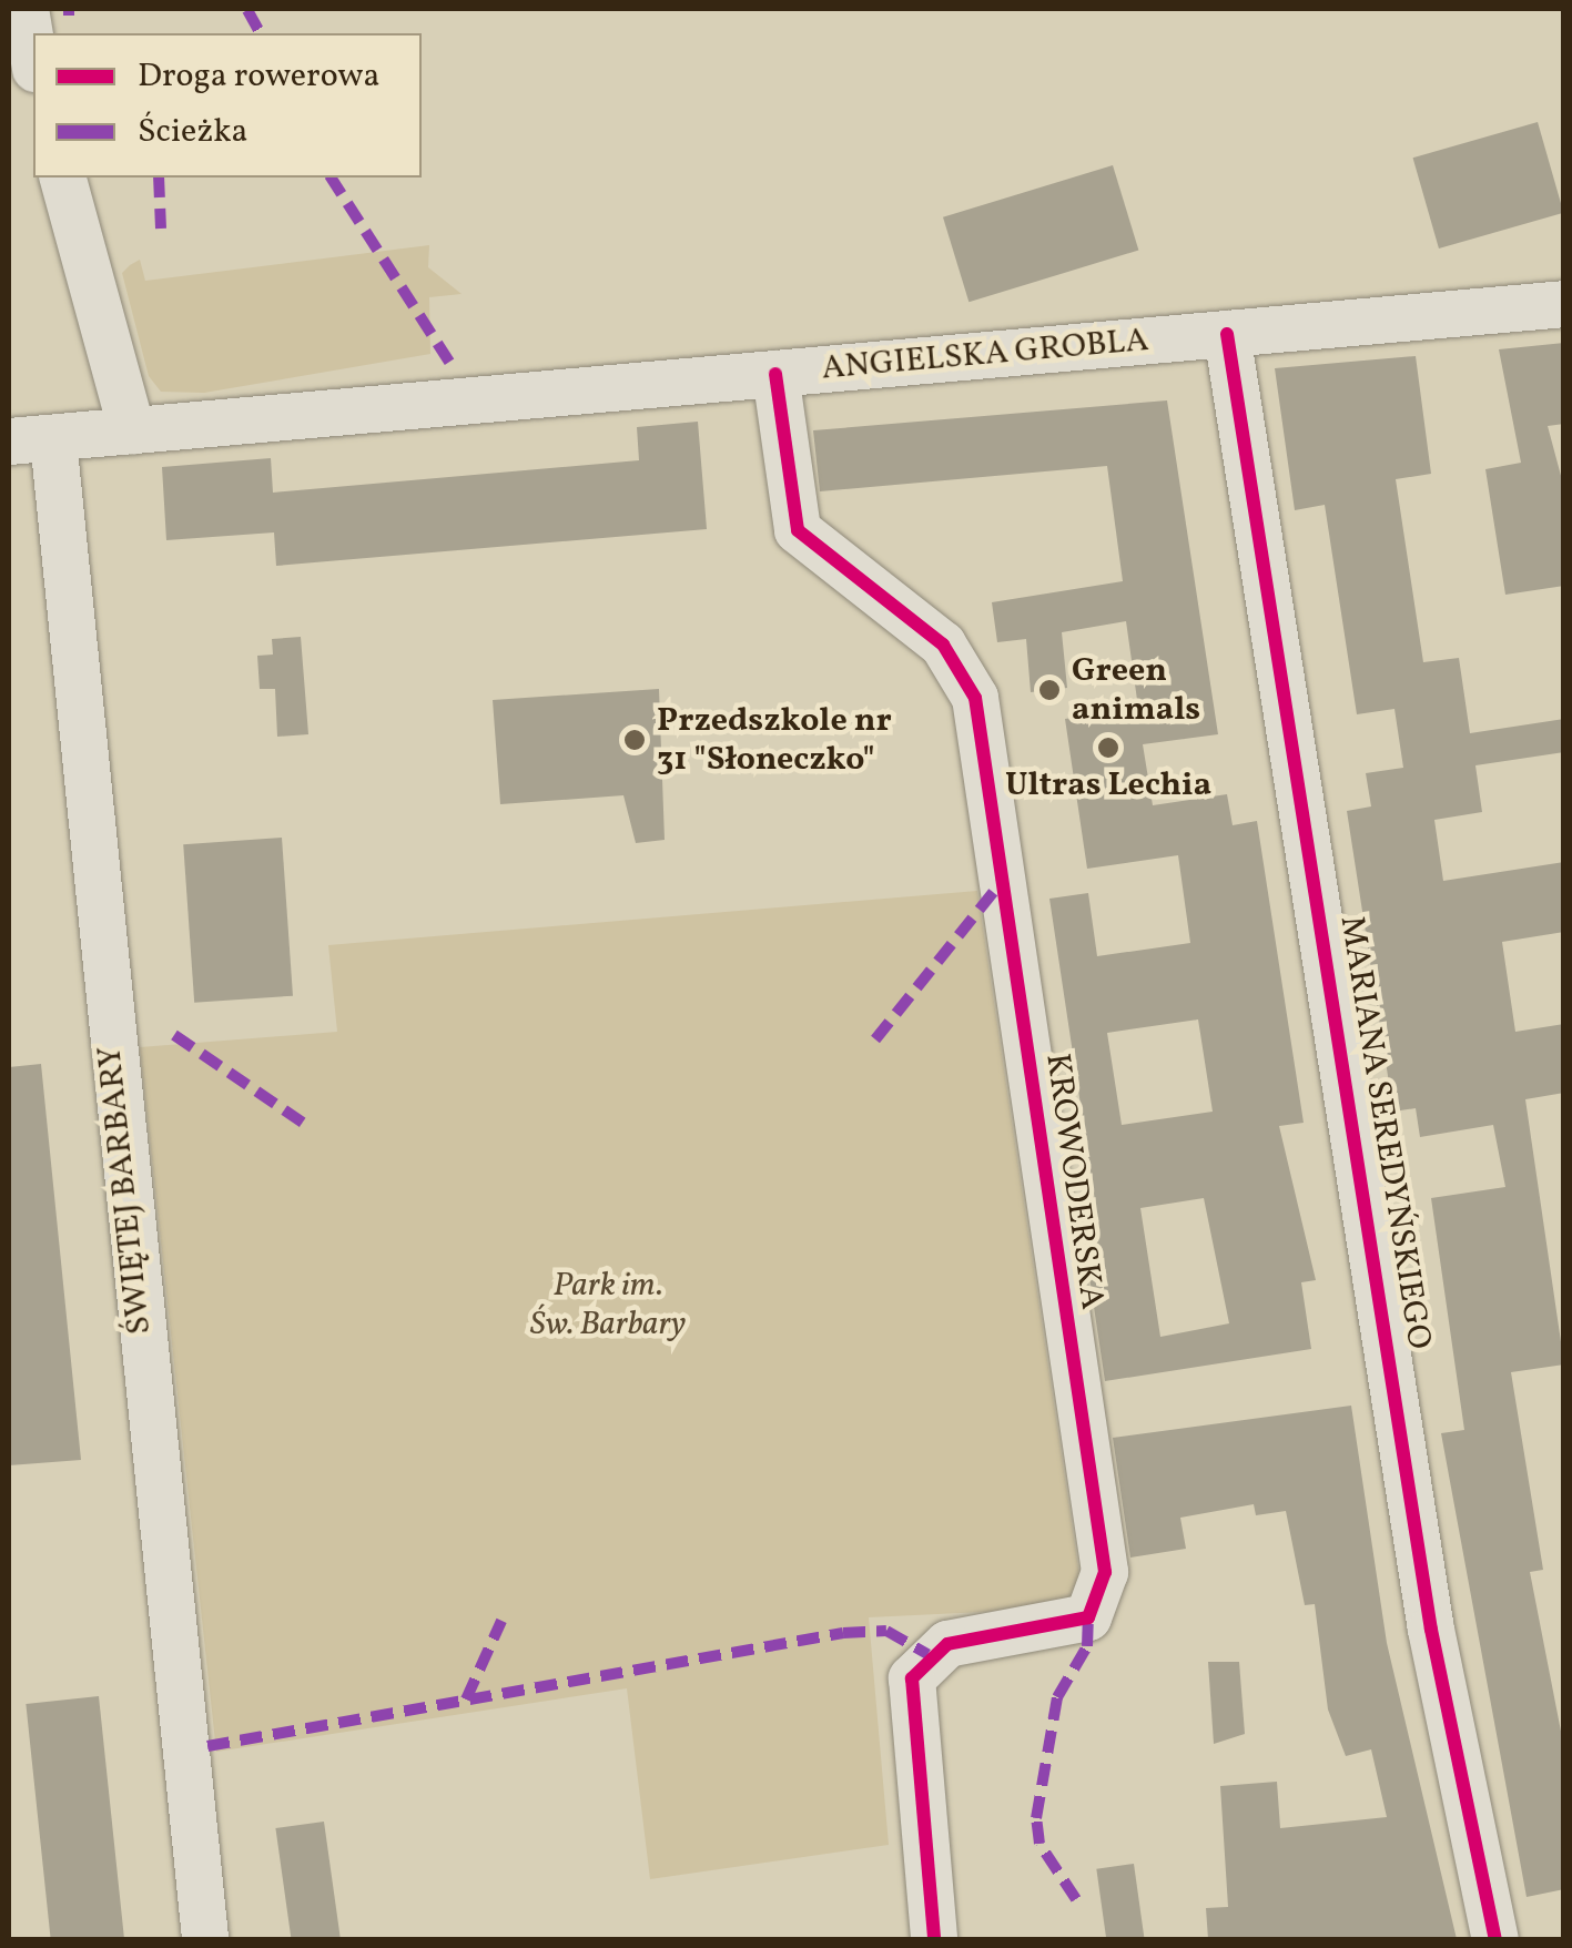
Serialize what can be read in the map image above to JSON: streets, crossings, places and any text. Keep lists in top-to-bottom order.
{
  "streets": {
    "street": [
      "ANGIELSKA GROBLA",
      "MARIANA SEREDYŃSKIEGO",
      "KROWODERSKA",
      "ŚWIĘTEJ BARBARY"
    ]
  },
  "crossings": [
    ["ANGIELSKA GROBLA", "MARIANA SEREDYŃSKIEGO"],
    ["ANGIELSKA GROBLA", "KROWODERSKA"],
    ["ANGIELSKA GROBLA", "ŚWIĘTEJ BARBARY"]
  ],
  "parks": ["Park im. Św. Barbary"],
  "places": ["Green animals", "Przedszkole nr 31 \"Słoneczko\"", "Ultras Lechia"],
  "legend": ["Droga rowerowa", "Ścieżka"]
}
